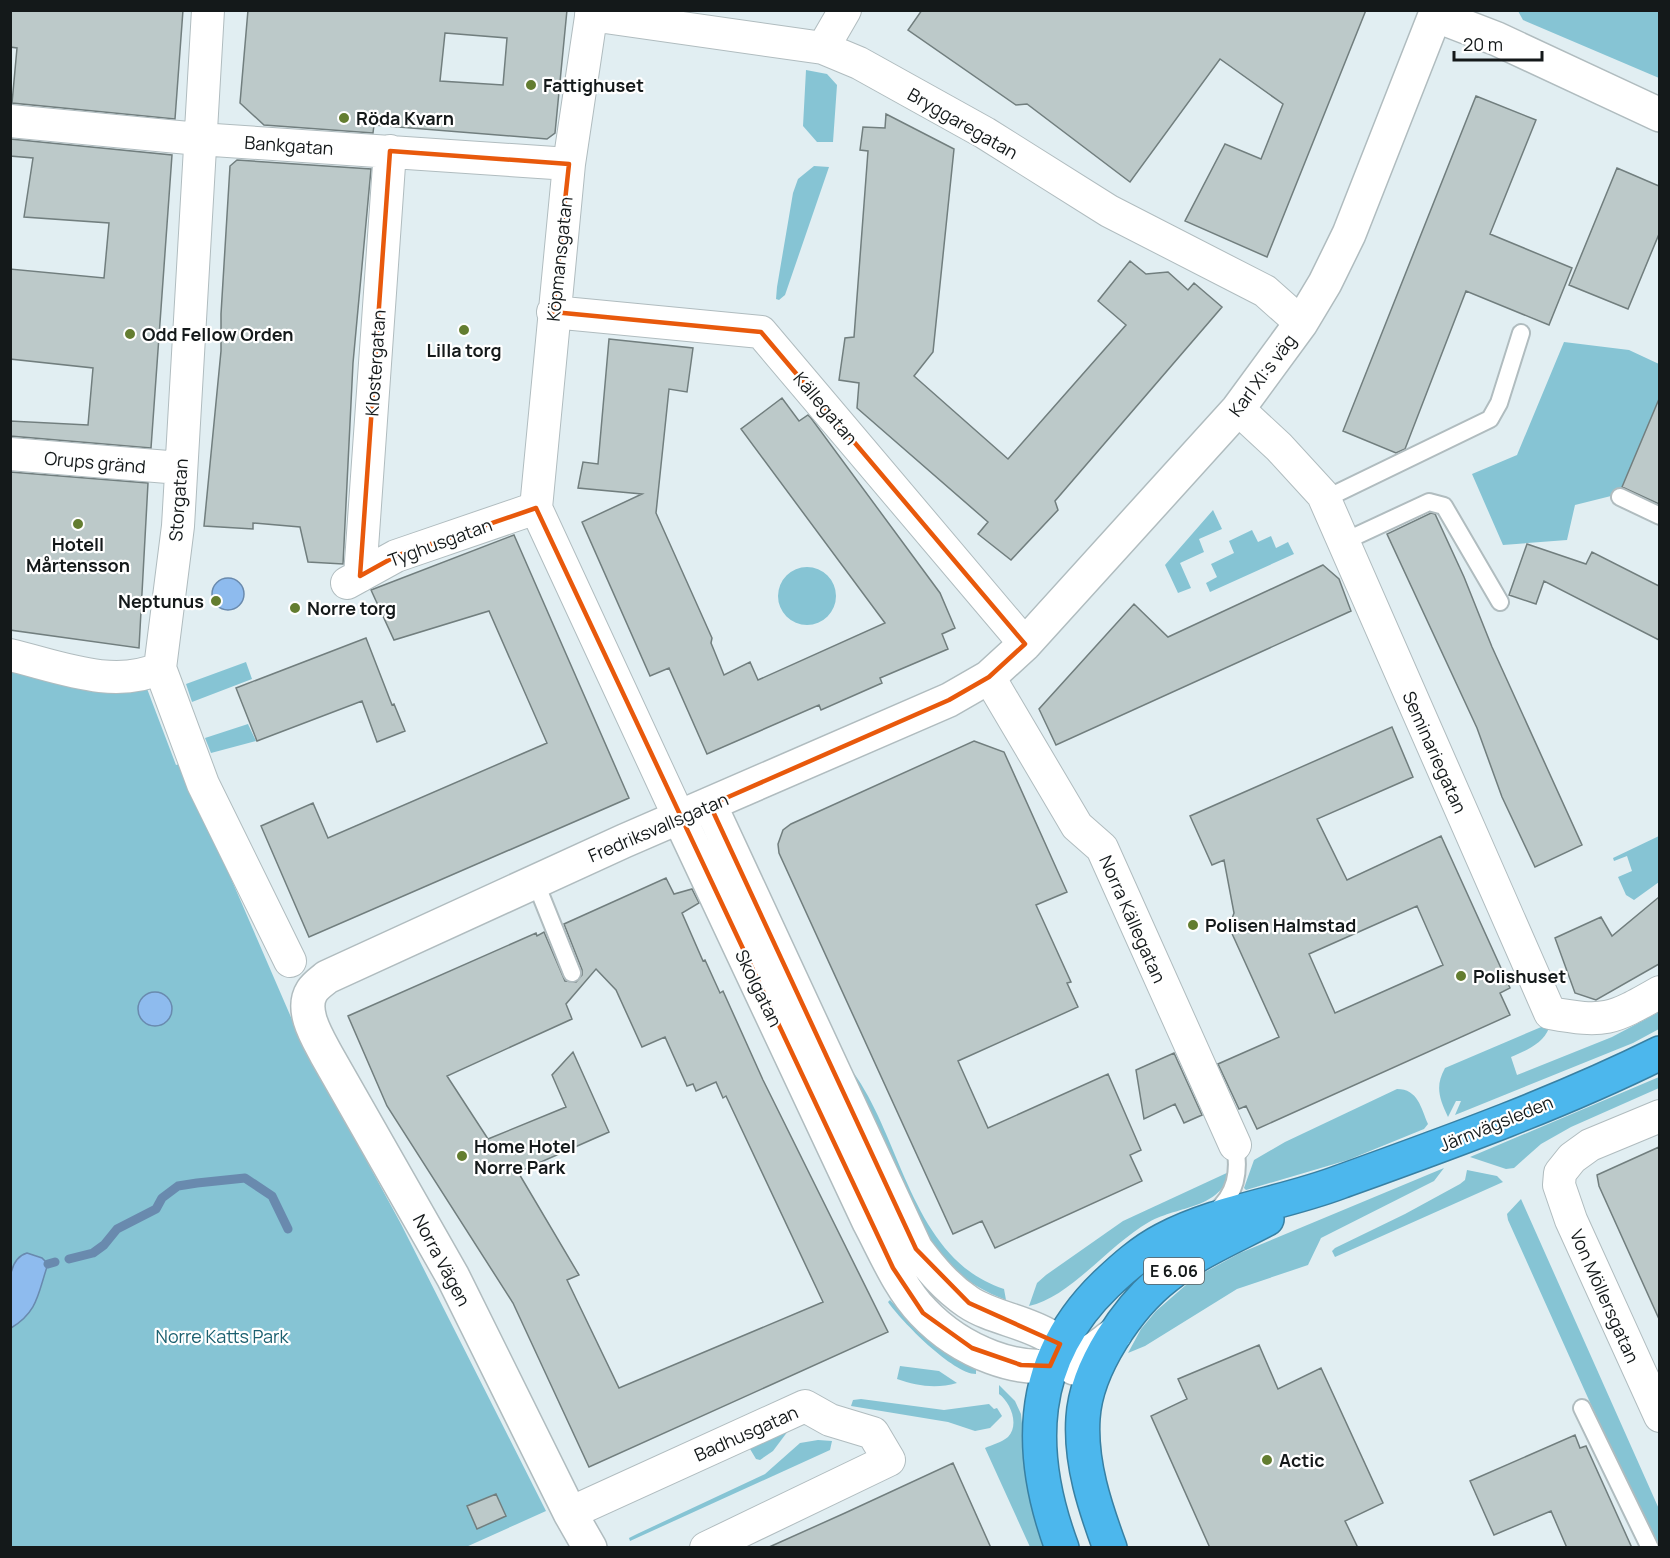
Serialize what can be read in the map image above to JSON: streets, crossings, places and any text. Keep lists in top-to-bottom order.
{
  "streets": {
    "highway": ["Järnvägsleden", "E 6.06"],
    "street": [
      "Bryggaregatan",
      "Bankgatan",
      "Köpmansgatan",
      "Klostergatan",
      "Karl XI:s väg",
      "Källegatan",
      "Orups gränd",
      "Storgatan",
      "Tyghusgatan",
      "Seminariegatan",
      "Fredriksvallsgatan",
      "Norra Källegatan",
      "Skolgatan",
      "Norra Vägen",
      "Von Möllersgatan",
      "Badhusgatan"
    ]
  },
  "crossings": [
    ["Bryggaregatan", "Köpmansgatan"],
    ["Bryggaregatan", "Karl XI:s väg"],
    ["Bankgatan", "Köpmansgatan"],
    ["Bankgatan", "Klostergatan"],
    ["Bankgatan", "Storgatan"],
    ["Köpmansgatan", "Källegatan"],
    ["Köpmansgatan", "Tyghusgatan"],
    ["Köpmansgatan", "Skolgatan"],
    ["Klostergatan", "Tyghusgatan"],
    ["Karl XI:s väg", "Källegatan"],
    ["Karl XI:s väg", "Seminariegatan"],
    ["Karl XI:s väg", "Fredriksvallsgatan"],
    ["Karl XI:s väg", "Norra Källegatan"],
    ["Orups gränd", "Storgatan"],
    ["Tyghusgatan", "Skolgatan"],
    ["Fredriksvallsgatan", "Norra Källegatan"],
    ["Fredriksvallsgatan", "Skolgatan"],
    ["Fredriksvallsgatan", "Norra Vägen"],
    ["Skolgatan", "Järnvägsleden"],
    ["Skolgatan", "E 6.06"],
    ["Järnvägsleden", "E 6.06"],
    ["Norra Vägen", "Badhusgatan"]
  ],
  "parks": ["Norre Katts Park"],
  "places": [
    "Fattighuset",
    "Röda Kvarn",
    "Lilla torg",
    "Odd Fellow Orden",
    "Hotell Mårtensson",
    "Neptunus",
    "Norre torg",
    "Polisen Halmstad",
    "Polishuset",
    "Home Hotel Norre Park",
    "Actic"
  ],
  "scale_bar": "20 m"
}
